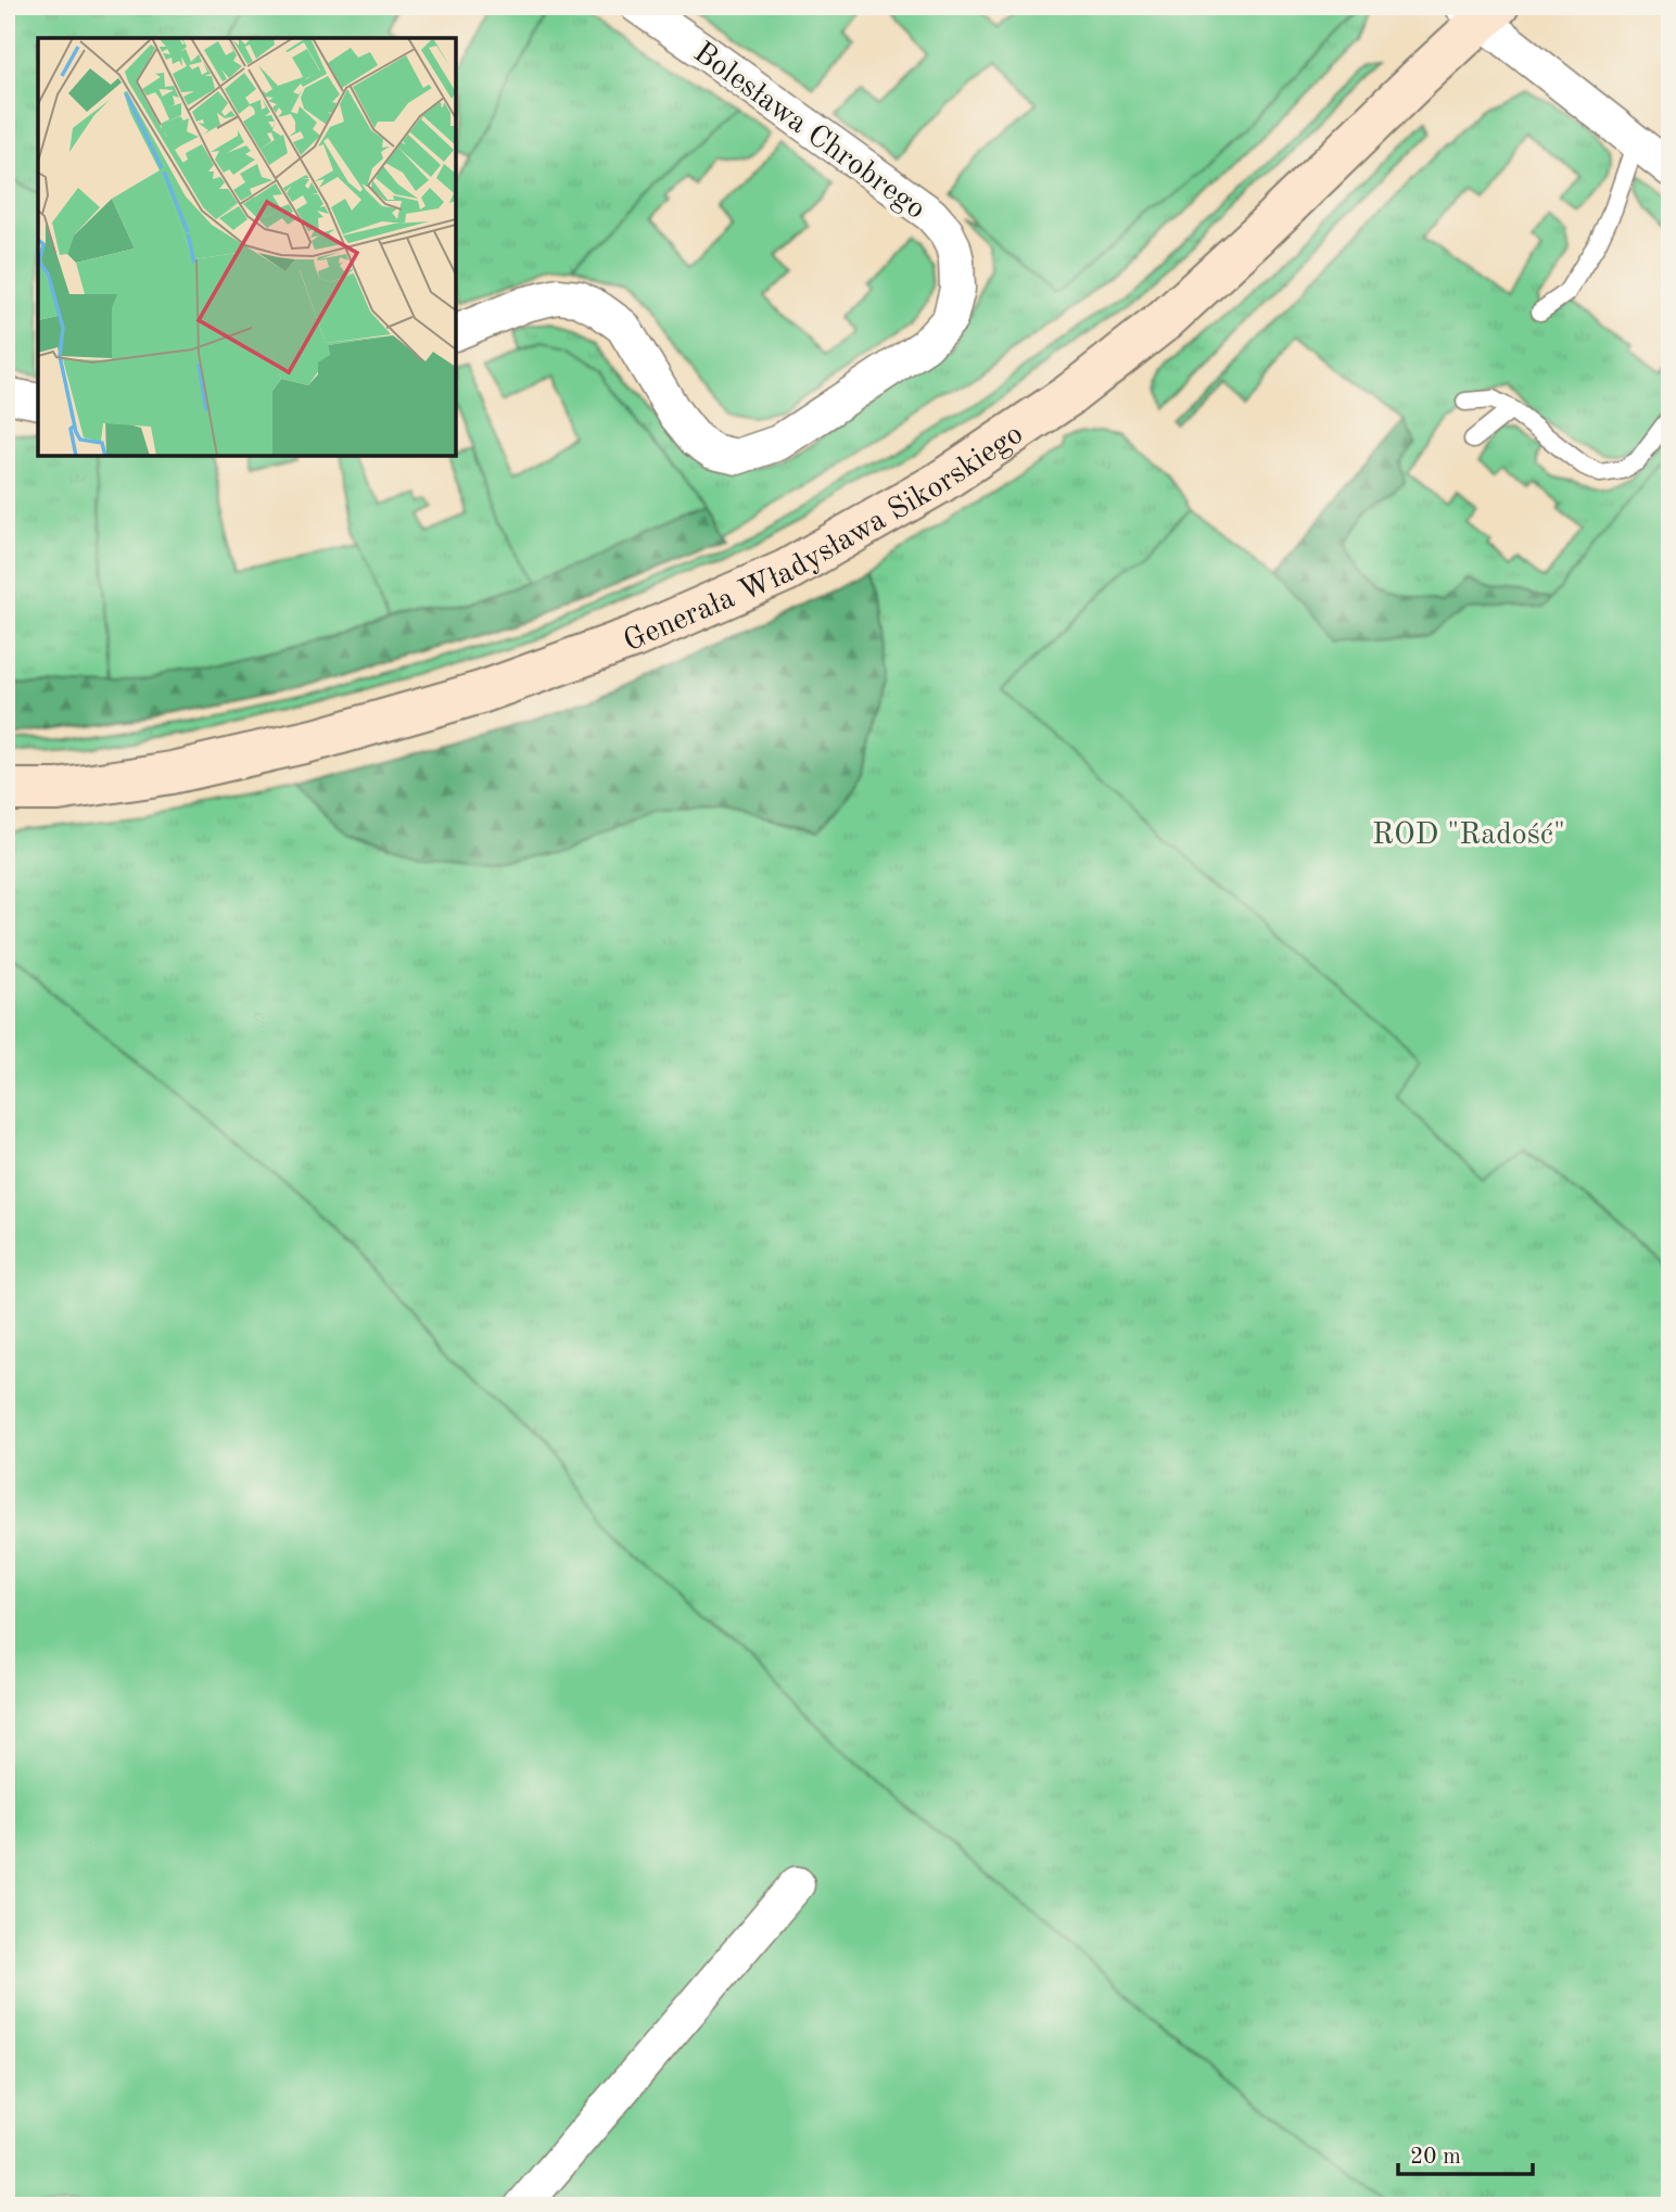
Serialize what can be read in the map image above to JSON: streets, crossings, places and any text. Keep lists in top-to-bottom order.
{
  "streets": {
    "main road": ["Generała Władysława Sikorskiego"],
    "street": ["Bolesława Chrobrego"]
  },
  "parks": ["ROD \"Radość\""],
  "scale_bar": "20 m"
}
